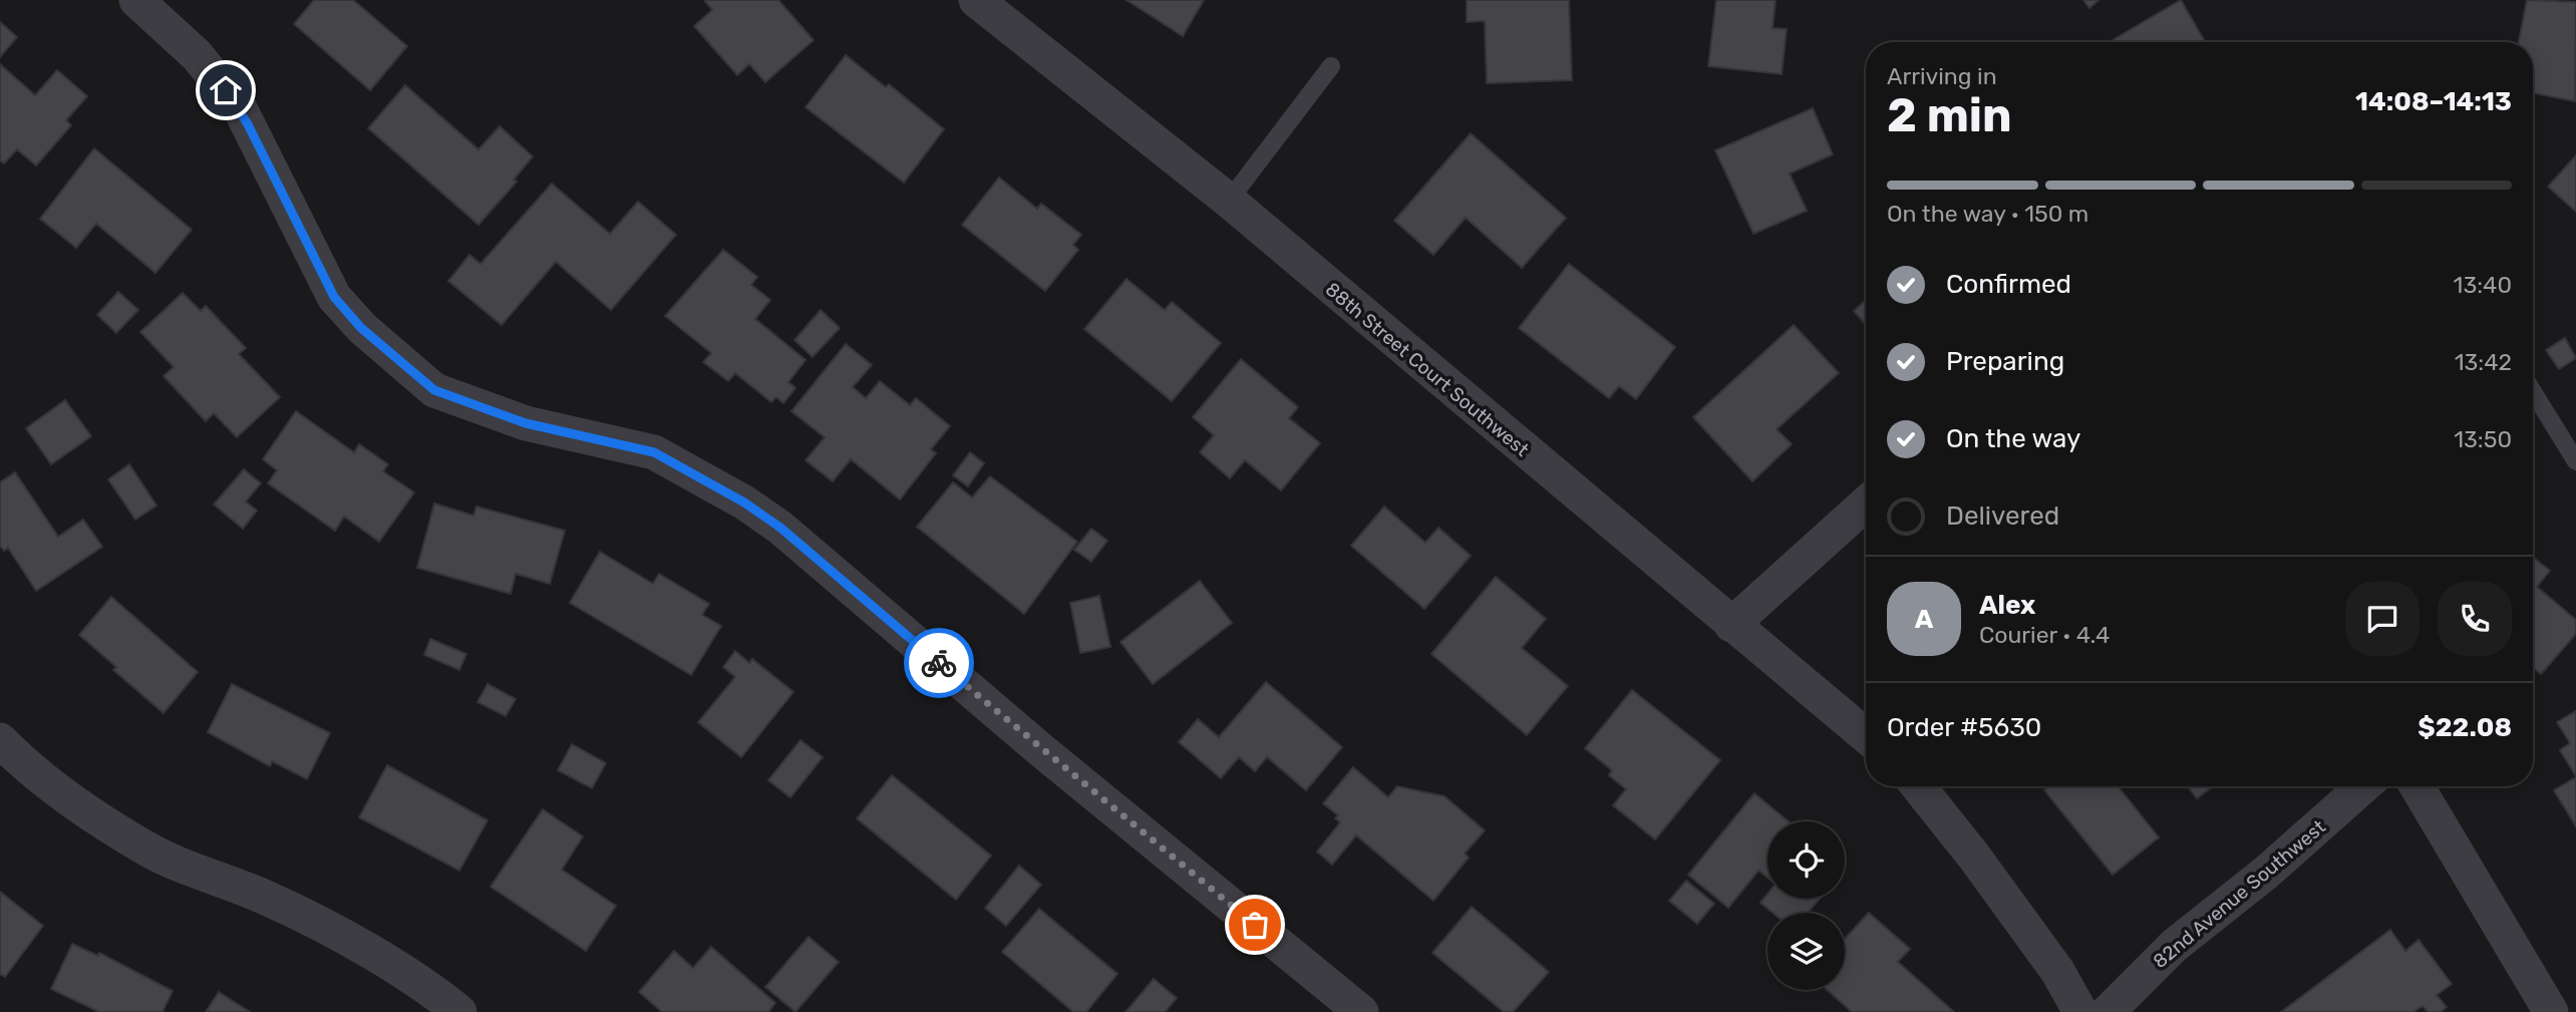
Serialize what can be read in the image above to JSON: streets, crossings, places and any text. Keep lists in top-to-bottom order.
{
  "streets": {
    "street": ["88th Street Court Southwest", "82nd Avenue Southwest"]
  },
  "page": {
    "heading": ["2 min", "Arriving in", "14:08–14:13"],
    "panel": [
      "Alex",
      "Courier · 4.4",
      "Order #5630",
      "$22.08"
    ],
    "bar": "On the way · 150 m",
    "list": [
      ["Confirmed", "13:40"],
      ["Preparing", "13:42"],
      ["On the way", "13:50"],
      "Delivered"
    ],
    "round": "A"
  }
}
